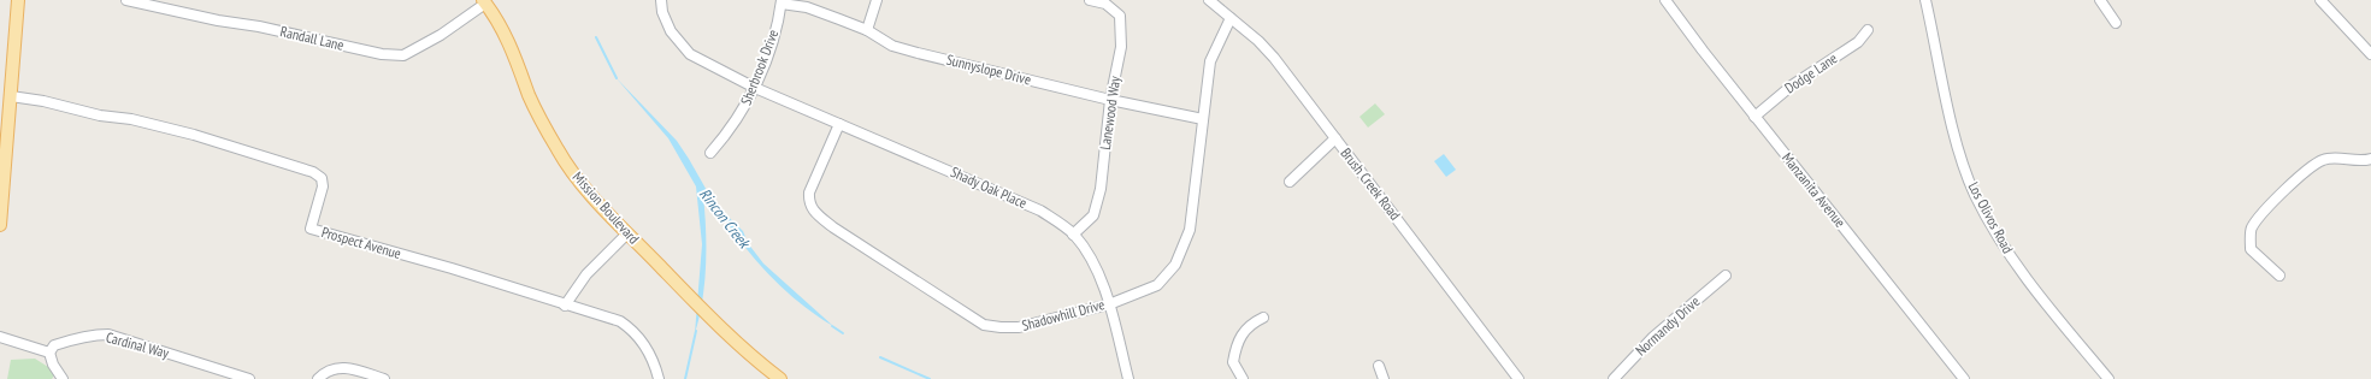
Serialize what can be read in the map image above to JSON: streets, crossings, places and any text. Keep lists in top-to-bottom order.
{
  "streets": {
    "main road": ["Mission Boulevard"],
    "street": [
      "Randall Lane",
      "Sherbrook Drive",
      "Sunnyslope Drive",
      "Dodge Lane",
      "Lanewood Way",
      "Brush Creek Road",
      "Shady Oak Place",
      "Manzanita Avenue",
      "Los Olivos Road",
      "Prospect Avenue",
      "Shadowhill Drive",
      "Normandy Drive",
      "Cardinal Way"
    ]
  },
  "crossings": [
    ["Randall Lane", "Mission Boulevard"],
    ["Sherbrook Drive", "Sunnyslope Drive"],
    ["Sherbrook Drive", "Shady Oak Place"],
    ["Sunnyslope Drive", "Lanewood Way"],
    ["Sunnyslope Drive", "Shadowhill Drive"],
    ["Dodge Lane", "Manzanita Avenue"],
    ["Lanewood Way", "Shady Oak Place"],
    ["Brush Creek Road", "Shadowhill Drive"],
    ["Shady Oak Place", "Shadowhill Drive"]
  ],
  "water": ["Rincon Creek"]
}
